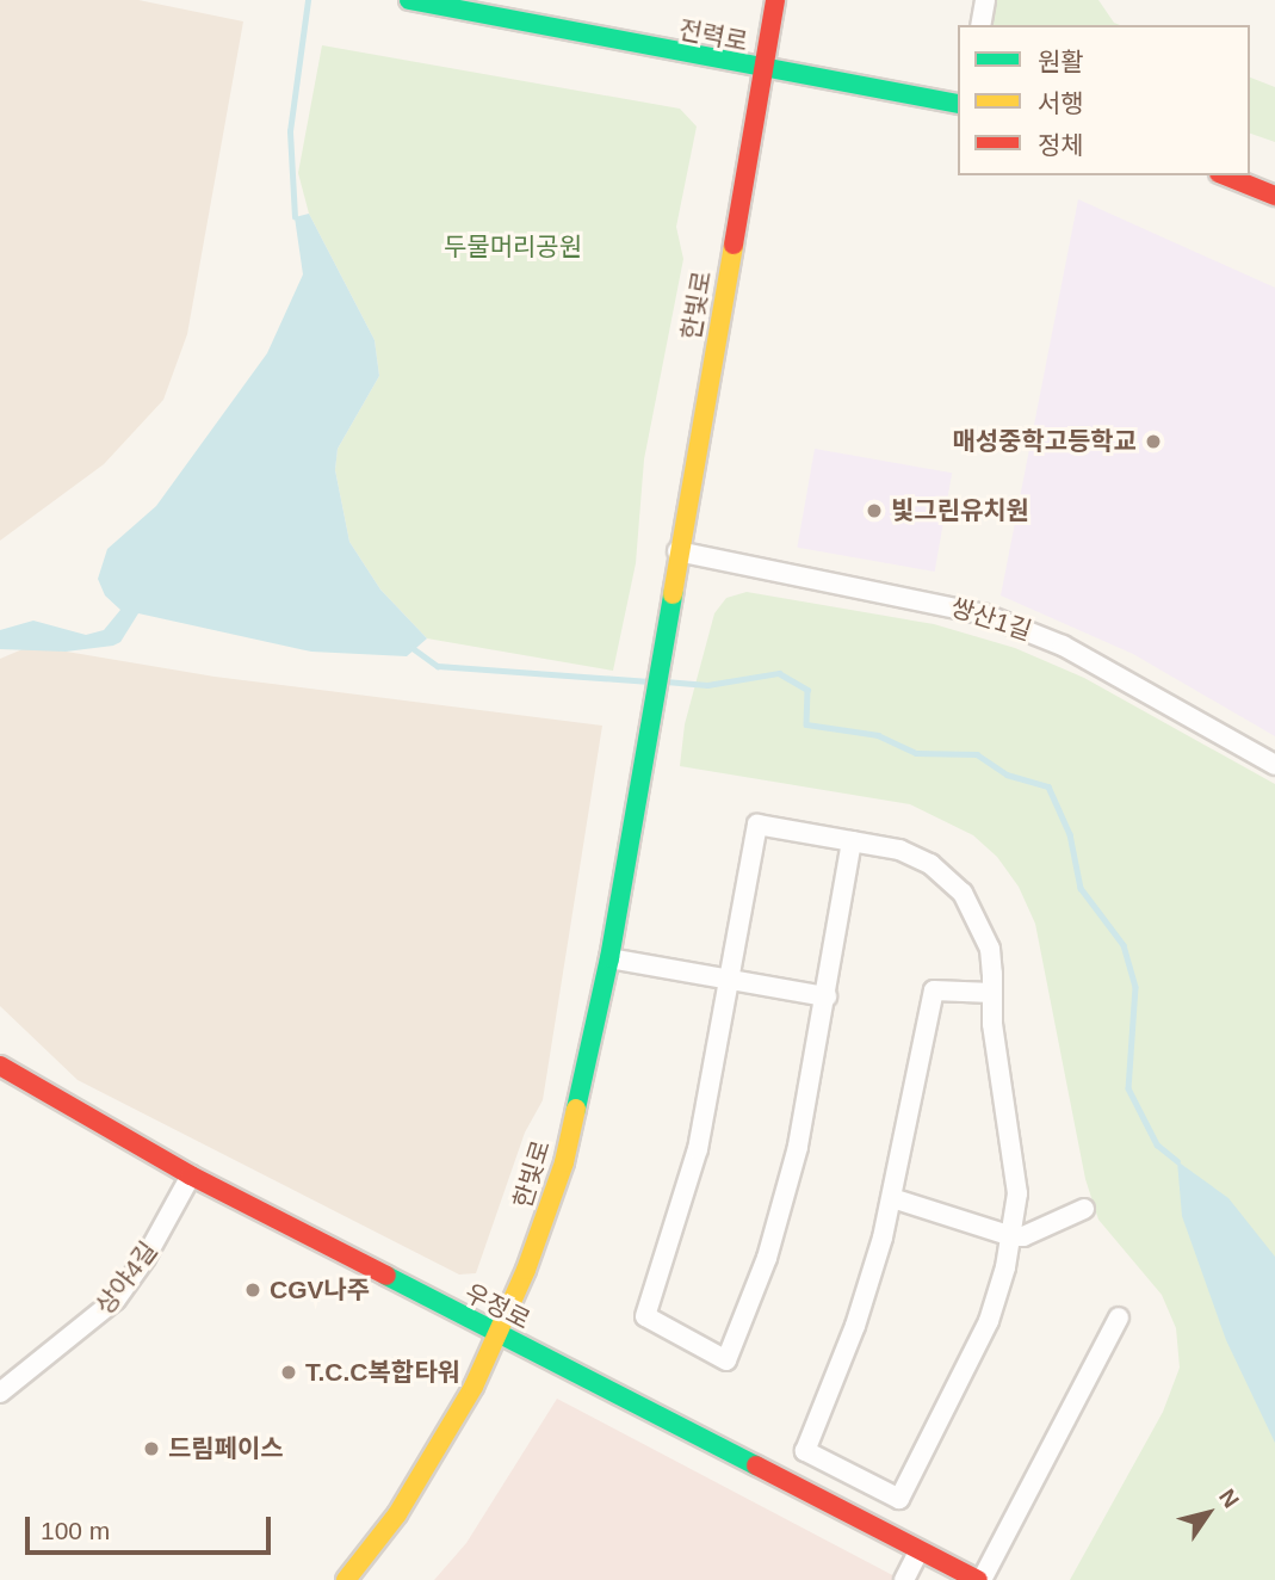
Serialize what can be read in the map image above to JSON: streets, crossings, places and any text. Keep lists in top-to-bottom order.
{
  "streets": {
    "street": [
      "전력로",
      "한빛로",
      "쌍산1길",
      "상야4길",
      "우정로"
    ]
  },
  "crossings": [
    ["전력로", "한빛로"],
    ["한빛로", "쌍산1길"],
    ["한빛로", "우정로"],
    ["상야4길", "우정로"]
  ],
  "parks": ["두물머리공원"],
  "places": [
    "매성중학고등학교",
    "빛그린유치원",
    "CGV나주",
    "T.C.C복합타워",
    "드림페이스"
  ],
  "legend": ["원활", "서행", "정체"],
  "scale_bar": "100 m",
  "north": "top right"
}
